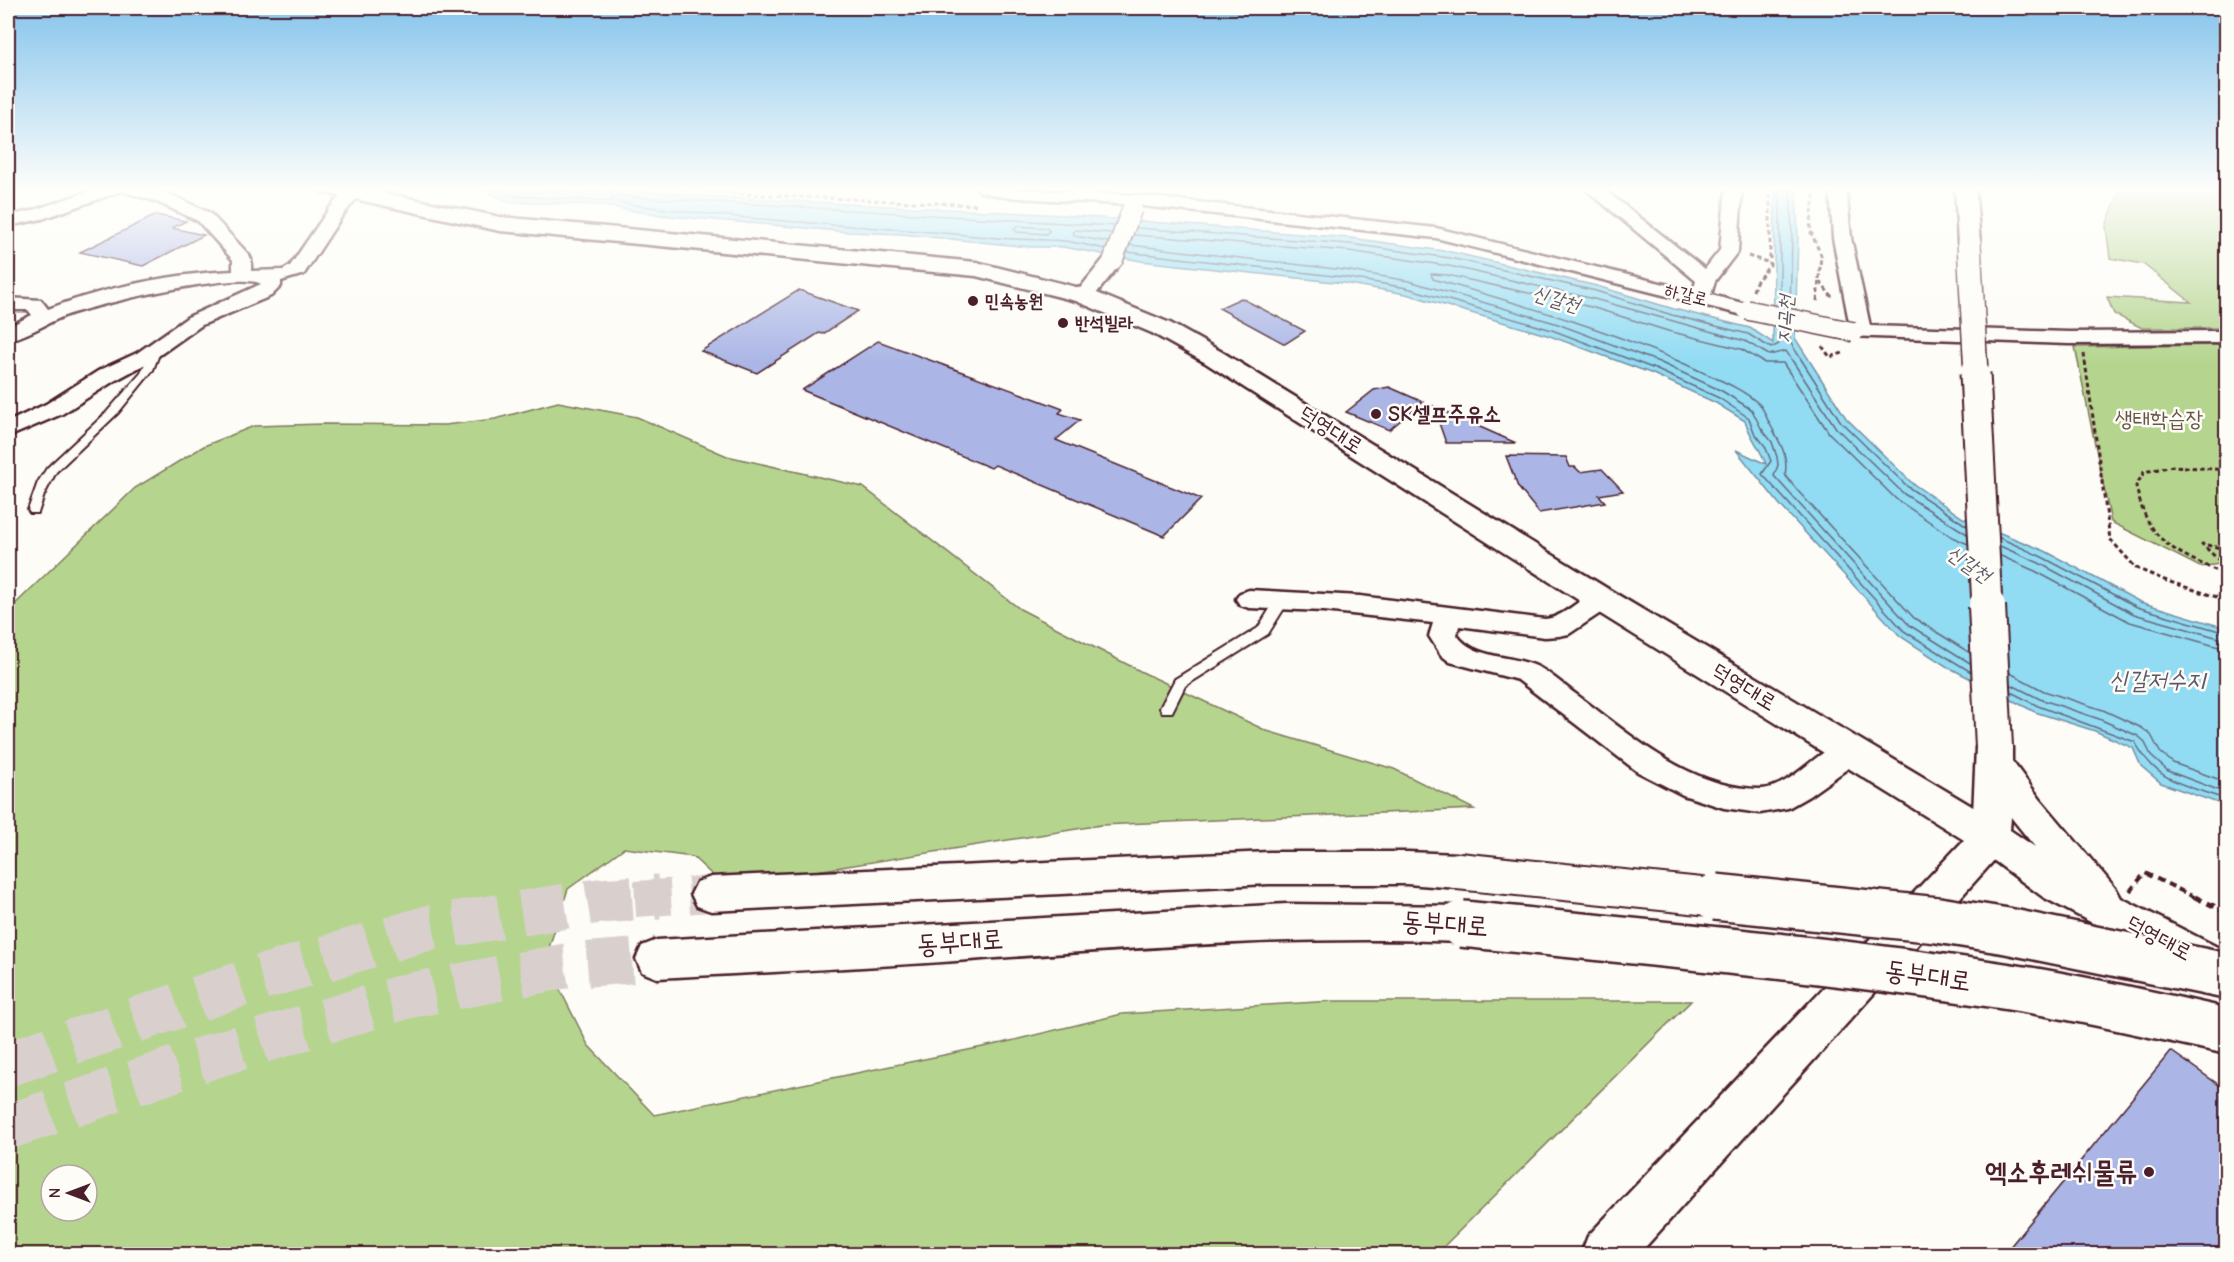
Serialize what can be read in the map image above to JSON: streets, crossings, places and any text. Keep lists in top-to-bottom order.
{
  "streets": {
    "main road": ["덕영대로", "동부대로"],
    "street": ["하갈로"]
  },
  "water": ["신갈천", "지곡천", "신갈저수지"],
  "parks": ["생태학습장"],
  "places": [
    "민속농원",
    "반석빌라",
    "SK셀프주유소",
    "엑소후레쉬물류"
  ],
  "north": "left"
}
